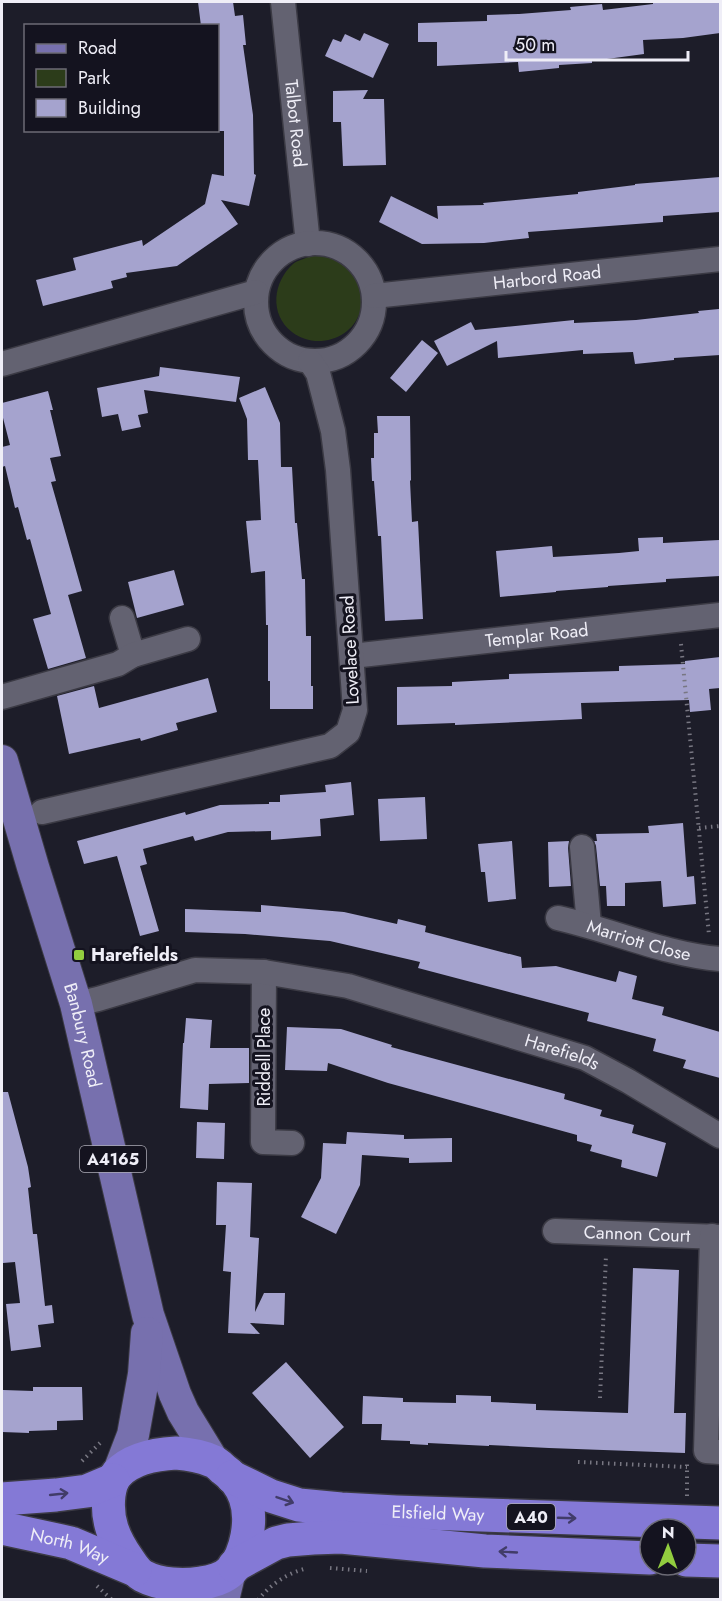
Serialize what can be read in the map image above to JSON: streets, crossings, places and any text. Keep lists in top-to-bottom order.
{
  "streets": {
    "highway": ["Elsfield Way", "A40", "North Way"],
    "main road": ["Banbury Road", "A4165"],
    "street": [
      "Talbot Road",
      "Harbord Road",
      "Templar Road",
      "Lovelace Road",
      "Marriott Close",
      "Harefields",
      "Riddell Place",
      "Cannon Court"
    ]
  },
  "crossings": [
    ["Talbot Road", "Harbord Road"],
    ["Talbot Road", "Lovelace Road"],
    ["Harbord Road", "Lovelace Road"],
    ["Templar Road", "Lovelace Road"],
    ["Banbury Road", "Harefields"],
    ["Banbury Road", "Elsfield Way"],
    ["Banbury Road", "North Way"],
    ["Harefields", "Riddell Place"],
    ["Elsfield Way", "North Way"]
  ],
  "places": {
    "transit": ["Harefields"]
  },
  "legend": ["Road", "Park", "Building"],
  "scale_bar": "50 m",
  "north": "top"
}
